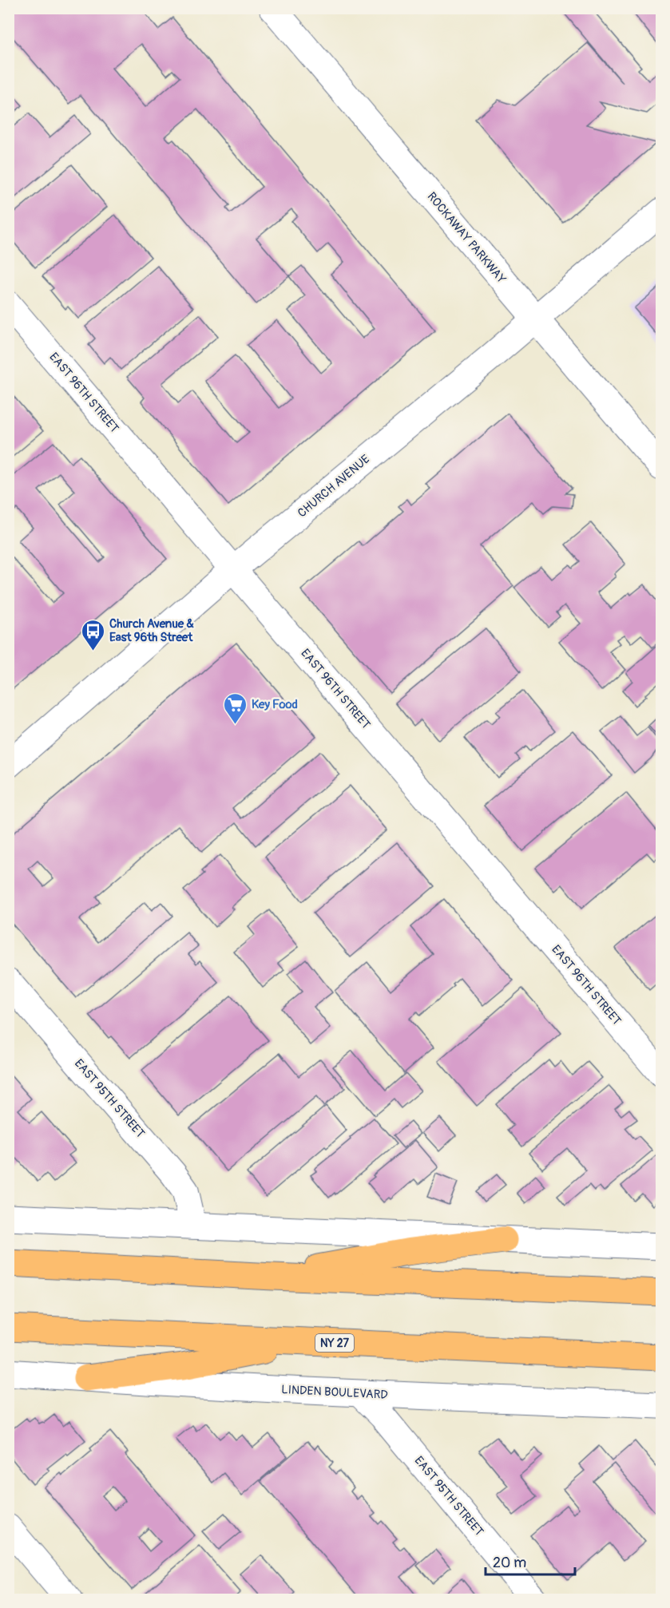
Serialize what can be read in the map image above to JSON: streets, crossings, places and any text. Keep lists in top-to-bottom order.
{
  "streets": {
    "highway": ["NY 27"],
    "street": [
      "ROCKAWAY PARKWAY",
      "EAST 96TH STREET",
      "CHURCH AVENUE",
      "EAST 95TH STREET",
      "LINDEN BOULEVARD"
    ]
  },
  "crossings": [
    ["ROCKAWAY PARKWAY", "CHURCH AVENUE"],
    ["EAST 96TH STREET", "CHURCH AVENUE"],
    ["EAST 95TH STREET", "LINDEN BOULEVARD"]
  ],
  "places": {
    "bus stop": ["Church Avenue & East 96th Street"],
    "supermarket": ["Key Food"]
  },
  "scale_bar": "20 m"
}
